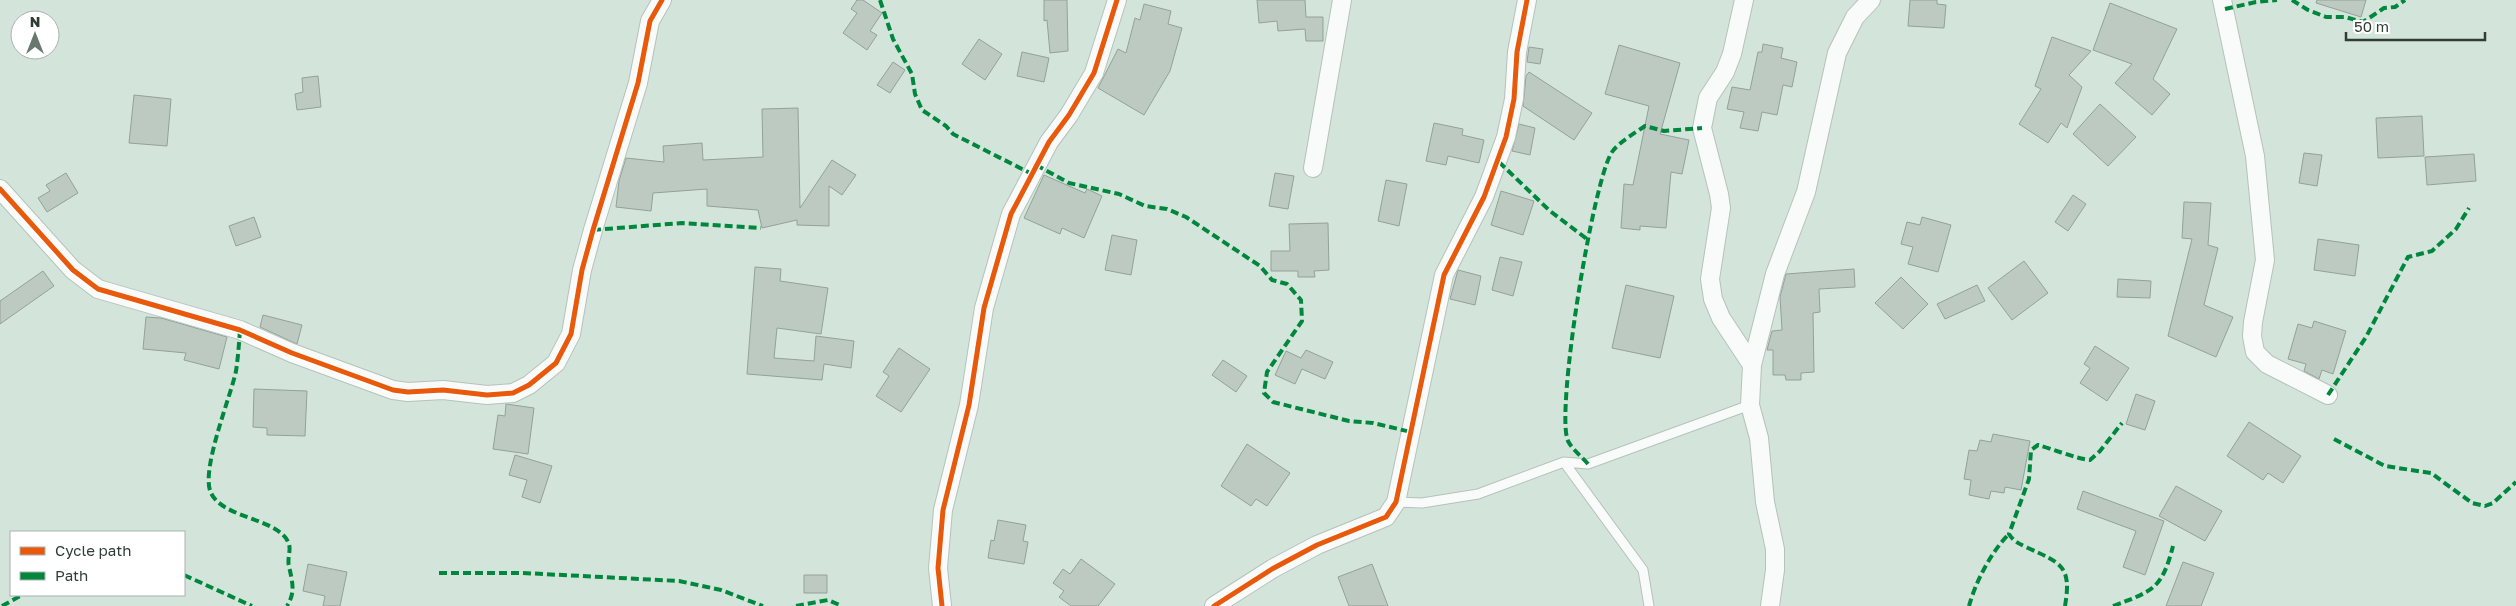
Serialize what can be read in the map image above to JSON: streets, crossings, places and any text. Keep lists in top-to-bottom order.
{
  "legend": ["Cycle path", "Path"],
  "scale_bar": "50 m",
  "north": "top"
}
